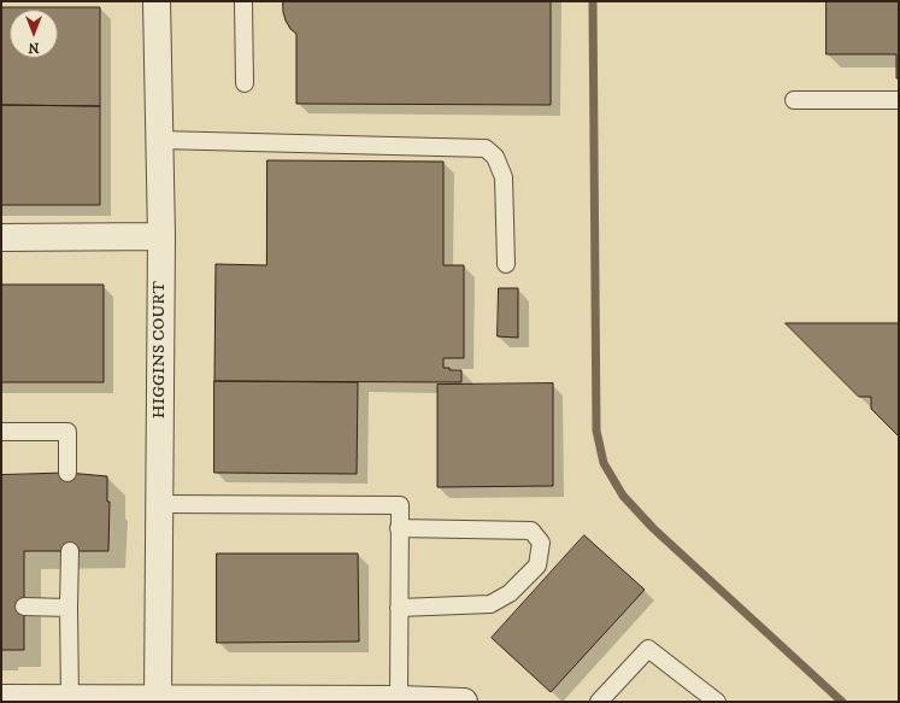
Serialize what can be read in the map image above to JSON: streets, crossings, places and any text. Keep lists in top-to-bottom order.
{
  "streets": {
    "street": ["HIGGINS COURT"]
  },
  "north": "bottom"
}
